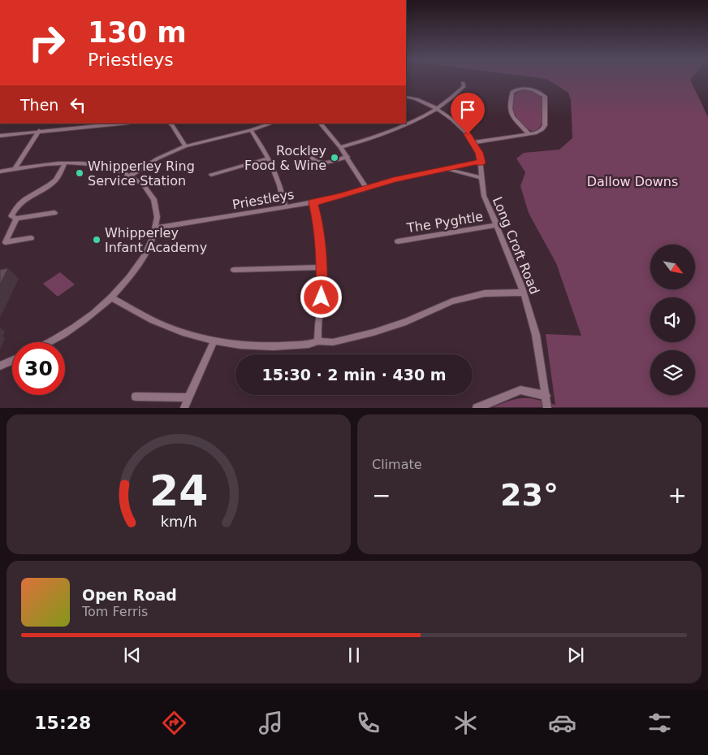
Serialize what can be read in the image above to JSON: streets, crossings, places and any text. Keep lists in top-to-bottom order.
{
  "streets": {
    "street": ["Priestleys", "The Pyghtle", "Long Croft Road"]
  },
  "crossings": [
    ["Priestleys", "Long Croft Road"],
    ["The Pyghtle", "Long Croft Road"]
  ],
  "parks": ["Dallow Downs"],
  "places": ["Rockley Food & Wine", "Whipperley Ring Service Station", "Whipperley Infant Academy"],
  "north": "bottom right",
  "page": {
    "turn": ["130 m", "Priestleys"],
    "then": "Then",
    "limit": "30",
    "trip": "15:30 · 2 min · 430 m",
    "tile": "Climate",
    "heat": ["−", "23°", "+"],
    "song": ["Open Road", "Tom Ferris"],
    "tabs": "15:28",
    "gauge": ["24", "km/h"]
  }
}
